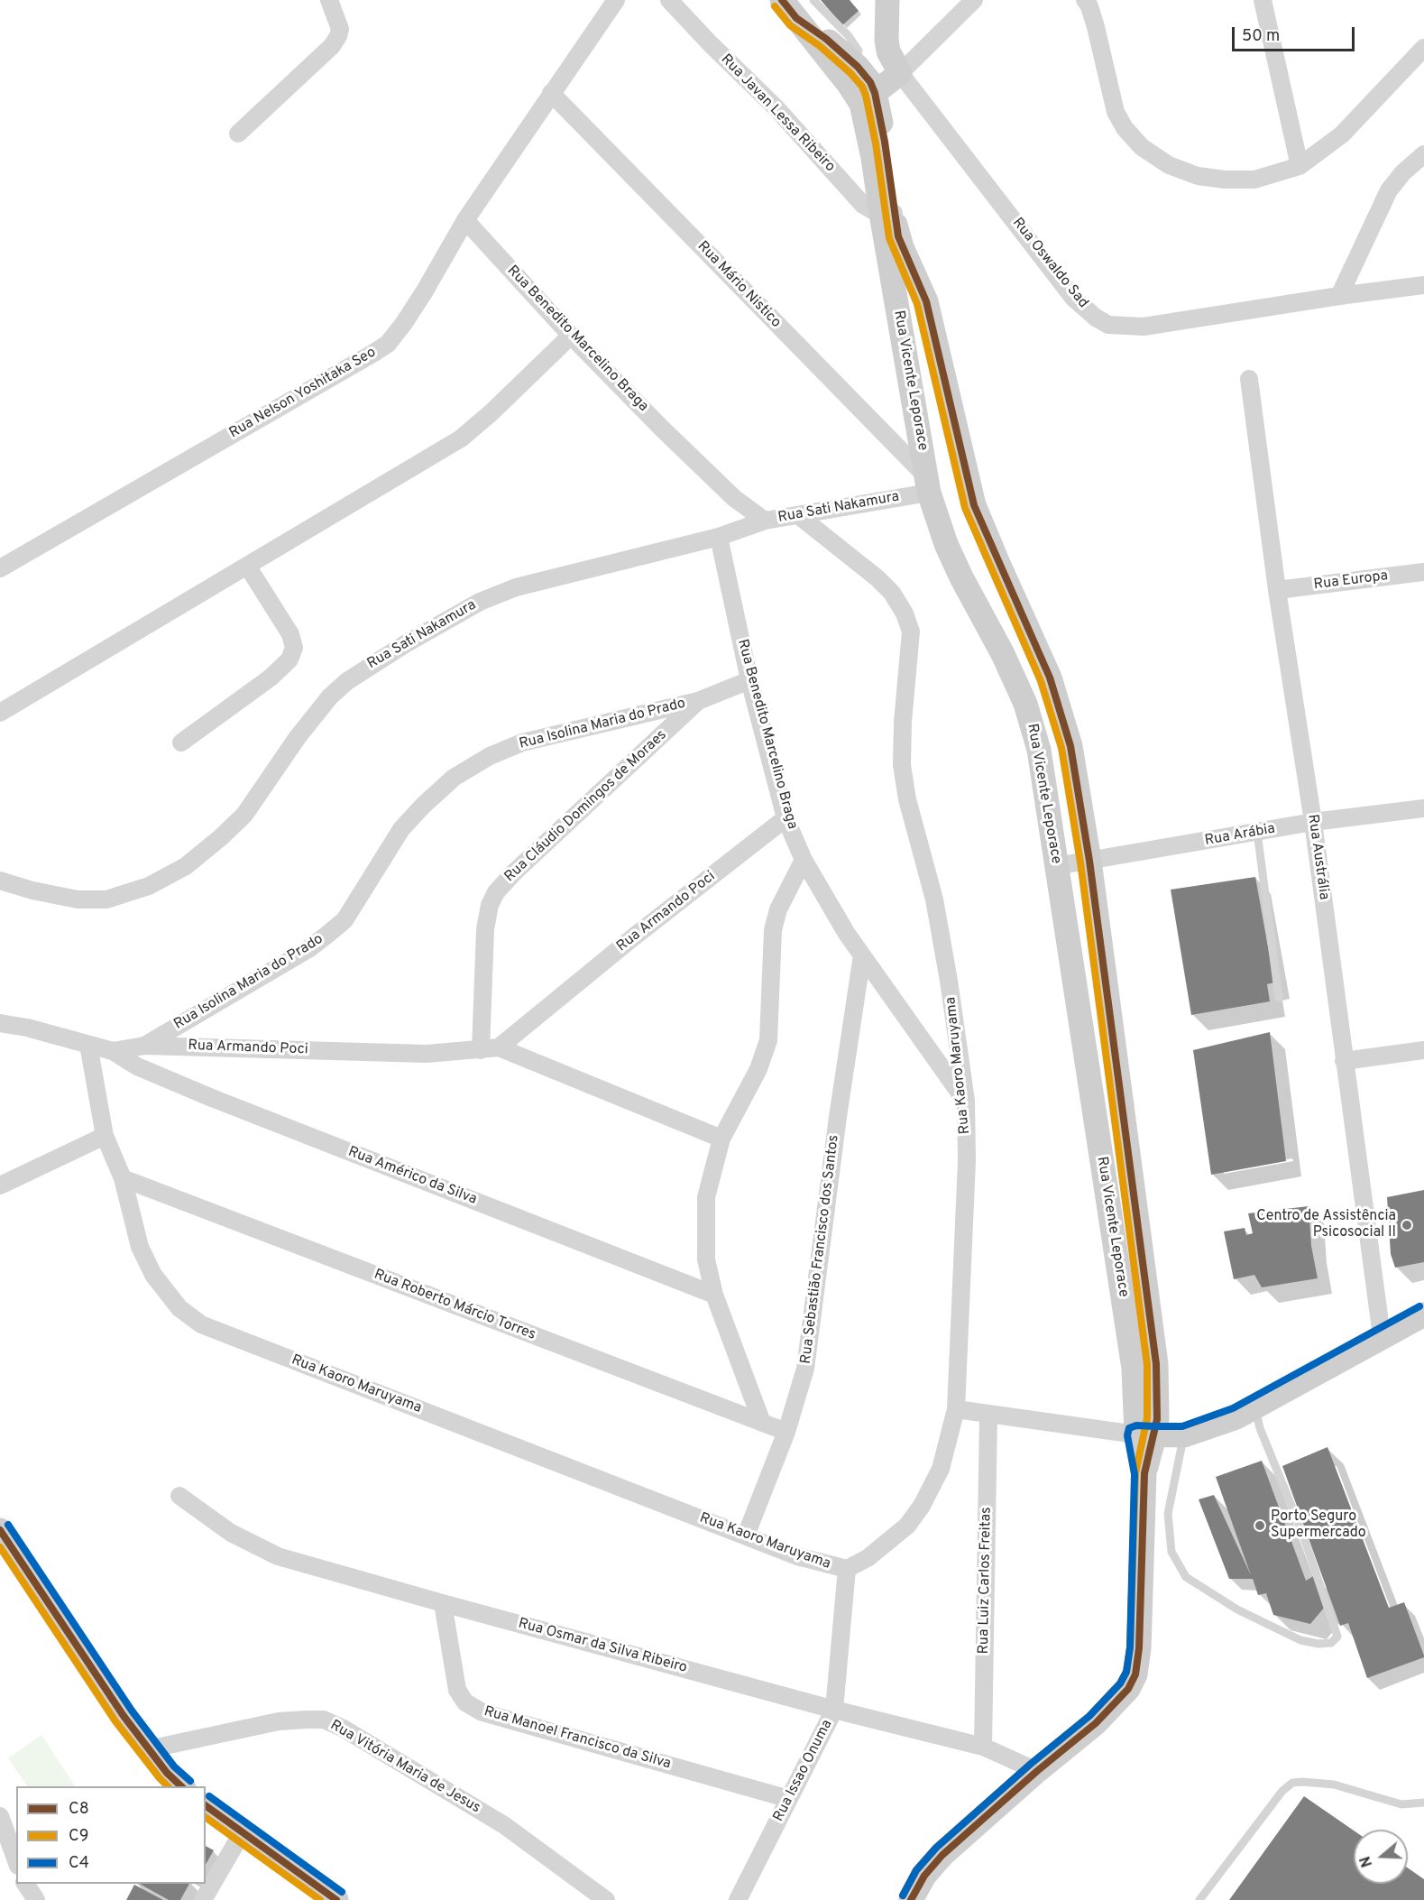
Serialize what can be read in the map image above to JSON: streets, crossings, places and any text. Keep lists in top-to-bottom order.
{
  "streets": {
    "main road": ["Rua Vicente Leporace"],
    "street": [
      "Rua Javan Lessa Ribeiro",
      "Rua Oswaldo Sad",
      "Rua Mário Nistico",
      "Rua Benedito Marcelino Braga",
      "Rua Nelson Yoshitaka Seo",
      "Rua Sati Nakamura",
      "Rua Europa",
      "Rua Isolina Maria do Prado",
      "Rua Cláudio Domingos de Moraes",
      "Rua Arábia",
      "Rua Austrália",
      "Rua Armando Poci",
      "Rua Kaoro Maruyama",
      "Rua Américo da Silva",
      "Rua Sebastião Francisco dos Santos",
      "Rua Roberto Márcio Torres",
      "Rua Luiz Carlos Freitas",
      "Rua Osmar da Silva Ribeiro",
      "Rua Manoel Francisco da Silva",
      "Rua Vitória Maria de Jesus",
      "Rua Issao Onuma"
    ]
  },
  "crossings": [
    ["Rua Javan Lessa Ribeiro", "Rua Vicente Leporace"],
    ["Rua Mário Nistico", "Rua Vicente Leporace"],
    ["Rua Mário Nistico", "Rua Nelson Yoshitaka Seo"],
    ["Rua Mário Nistico", "Rua Sati Nakamura"],
    ["Rua Benedito Marcelino Braga", "Rua Nelson Yoshitaka Seo"],
    ["Rua Benedito Marcelino Braga", "Rua Sati Nakamura"],
    ["Rua Benedito Marcelino Braga", "Rua Isolina Maria do Prado"],
    ["Rua Benedito Marcelino Braga", "Rua Armando Poci"],
    ["Rua Benedito Marcelino Braga", "Rua Kaoro Maruyama"],
    ["Rua Benedito Marcelino Braga", "Rua Sebastião Francisco dos Santos"],
    ["Rua Vicente Leporace", "Rua Sati Nakamura"],
    ["Rua Vicente Leporace", "Rua Arábia"],
    ["Rua Vicente Leporace", "Rua Osmar da Silva Ribeiro"],
    ["Rua Sati Nakamura", "Rua Kaoro Maruyama"],
    ["Rua Europa", "Rua Austrália"],
    ["Rua Isolina Maria do Prado", "Rua Cláudio Domingos de Moraes"],
    ["Rua Isolina Maria do Prado", "Rua Armando Poci"],
    ["Rua Cláudio Domingos de Moraes", "Rua Armando Poci"],
    ["Rua Arábia", "Rua Austrália"],
    ["Rua Armando Poci", "Rua Kaoro Maruyama"],
    ["Rua Armando Poci", "Rua Américo da Silva"],
    ["Rua Kaoro Maruyama", "Rua Sebastião Francisco dos Santos"],
    ["Rua Kaoro Maruyama", "Rua Roberto Márcio Torres"],
    ["Rua Kaoro Maruyama", "Rua Issao Onuma"],
    ["Rua Sebastião Francisco dos Santos", "Rua Roberto Márcio Torres"],
    ["Rua Luiz Carlos Freitas", "Rua Osmar da Silva Ribeiro"],
    ["Rua Osmar da Silva Ribeiro", "Rua Manoel Francisco da Silva"],
    ["Rua Osmar da Silva Ribeiro", "Rua Issao Onuma"],
    ["Rua Manoel Francisco da Silva", "Rua Issao Onuma"]
  ],
  "places": ["Centro de Assistência Psicosocial II", "Porto Seguro Supermercado"],
  "lines": ["transit line C8", "transit line C9", "transit line C4"],
  "legend": ["C8", "C9", "C4"],
  "scale_bar": "50 m",
  "north": "left"
}
